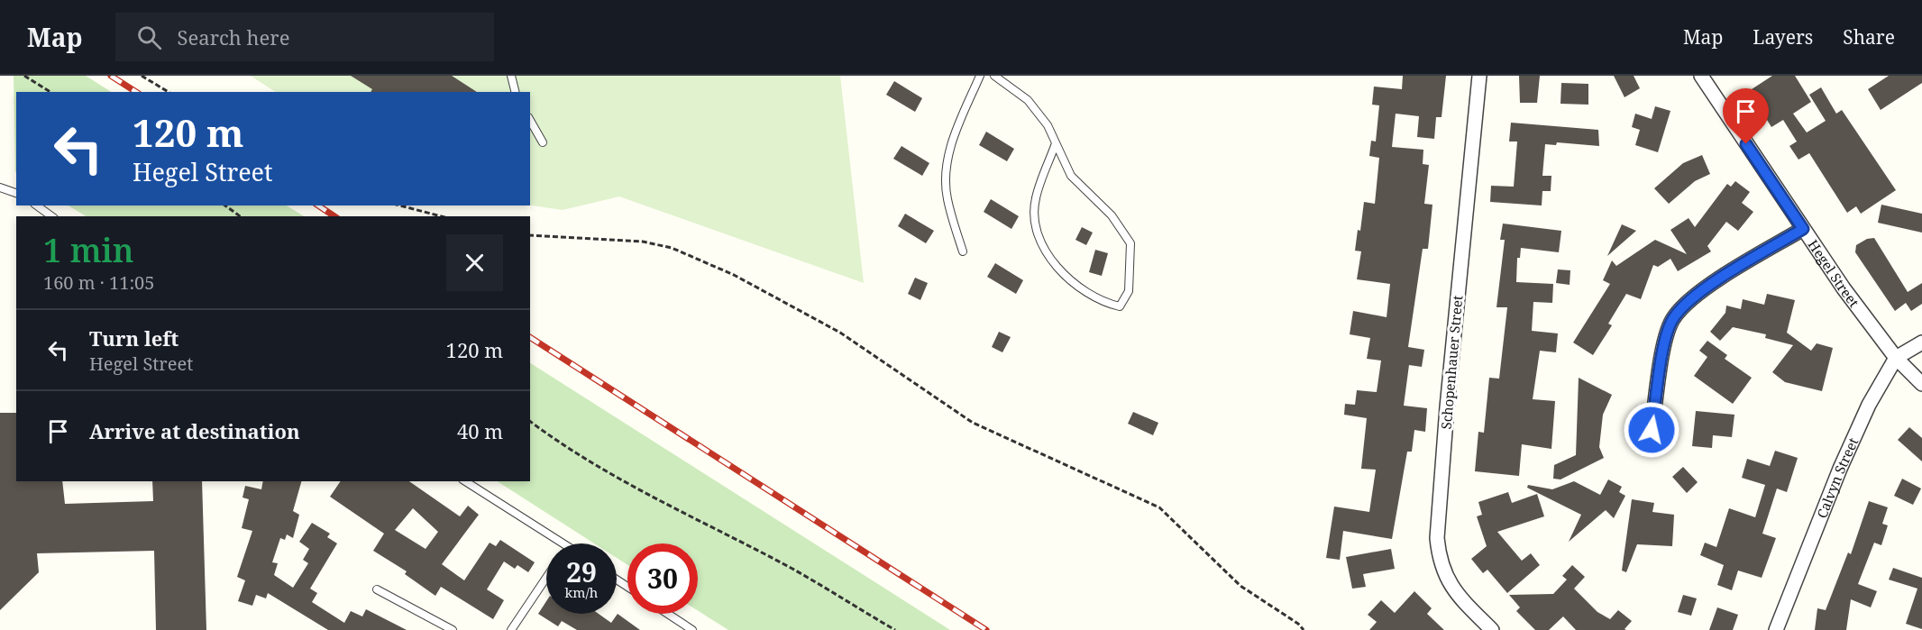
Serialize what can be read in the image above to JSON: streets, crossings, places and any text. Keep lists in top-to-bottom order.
{
  "streets": {
    "street": ["Hegel Street", "Schopenhauer Street", "Calvyn Street"]
  },
  "crossings": [
    ["Hegel Street", "Calvyn Street"]
  ],
  "page": {
    "header": "Map",
    "search": "Search here",
    "nav": ["Map", "Layers", "Share"],
    "turn": ["120 m", "Hegel Street"],
    "heading": ["1 min", "160 m · 11:05"],
    "list": [
      {
        "name": "Turn left",
        "note": "Hegel Street",
        "value": "120 m"
      },
      {
        "name": "Arrive at destination",
        "value": "40 m"
      }
    ],
    "speed": "29 km/h",
    "limit": "30"
  }
}
